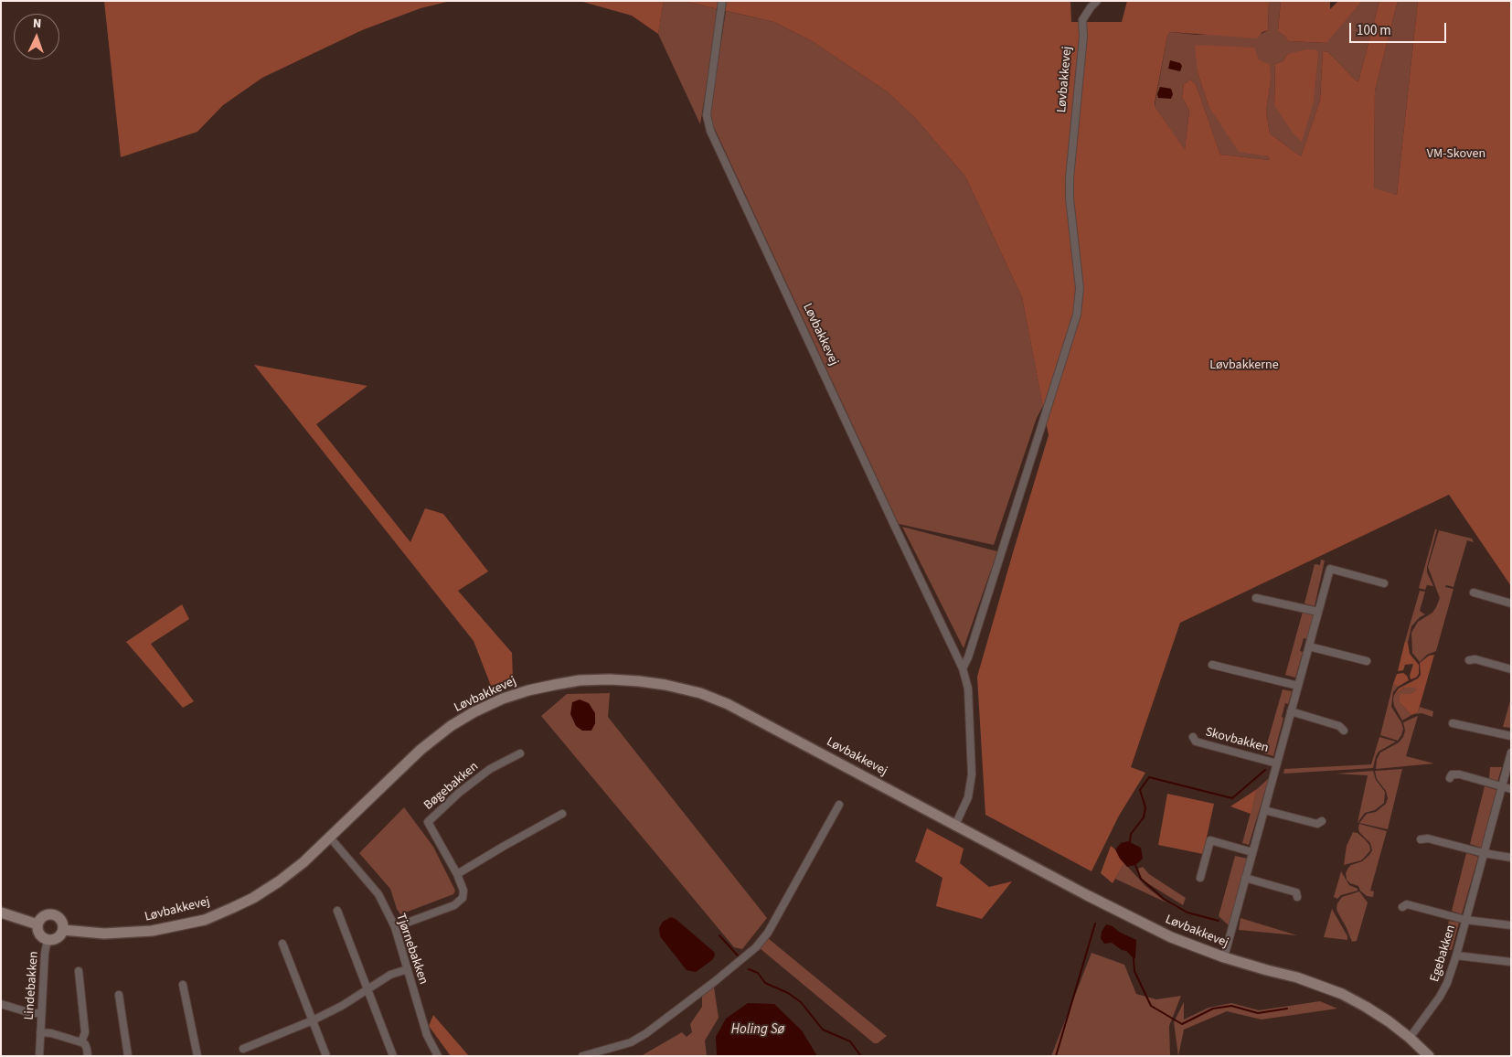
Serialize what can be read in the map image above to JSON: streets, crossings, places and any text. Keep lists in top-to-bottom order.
{
  "streets": {
    "street": [
      "Løvbakkevej",
      "Skovbakken",
      "Bøgebakken",
      "Tjørnebakken",
      "Egebakken",
      "Lindebakken"
    ]
  },
  "crossings": [
    ["Løvbakkevej", "Skovbakken"],
    ["Løvbakkevej", "Tjørnebakken"],
    ["Løvbakkevej", "Egebakken"],
    ["Løvbakkevej", "Lindebakken"],
    ["Bøgebakken", "Tjørnebakken"]
  ],
  "water": ["Holing Sø"],
  "parks": ["VM-Skoven", "Løvbakkerne"],
  "scale_bar": "100 m",
  "north": "top"
}
